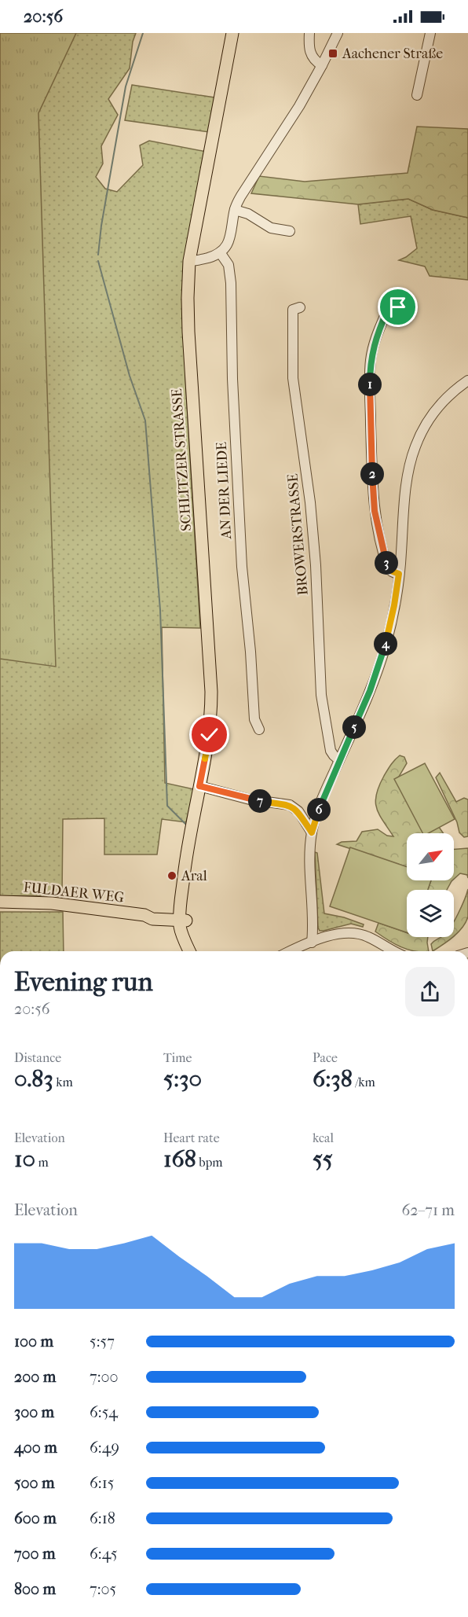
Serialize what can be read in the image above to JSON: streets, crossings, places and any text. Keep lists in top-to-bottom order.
{
  "streets": {
    "main road": ["SCHLITZER STRASSE", "FULDAER WEG"],
    "street": ["AN DER LIEDE", "BROWERSTRASSE"]
  },
  "crossings": [
    ["SCHLITZER STRASSE", "FULDAER WEG"]
  ],
  "places": {
    "transit": ["Aachener Straße"],
    "other": ["Aral"]
  },
  "north": "top right",
  "page": {
    "status": "20:56",
    "pins": [
      "1",
      "2",
      "3",
      "4",
      "5",
      "7",
      "6"
    ],
    "heading": ["Evening run", "20:56"],
    "stats": [
      ["Distance", "0.83 km"],
      ["Time", "5:30"],
      ["Pace", "6:38 /km"],
      ["Elevation", "10 m"],
      ["Heart rate", "168 bpm"],
      ["kcal", "55"]
    ],
    "chart": ["Elevation", "62–71 m"],
    "list": [
      {
        "name": "100 m",
        "note": "5:57"
      },
      {
        "name": "200 m",
        "note": "7:00"
      },
      {
        "name": "300 m",
        "note": "6:54"
      },
      {
        "name": "400 m",
        "note": "6:49"
      },
      {
        "name": "500 m",
        "note": "6:15"
      },
      {
        "name": "600 m",
        "note": "6:18"
      },
      {
        "name": "700 m",
        "note": "6:45"
      },
      {
        "name": "800 m",
        "note": "7:05"
      }
    ]
  }
}
